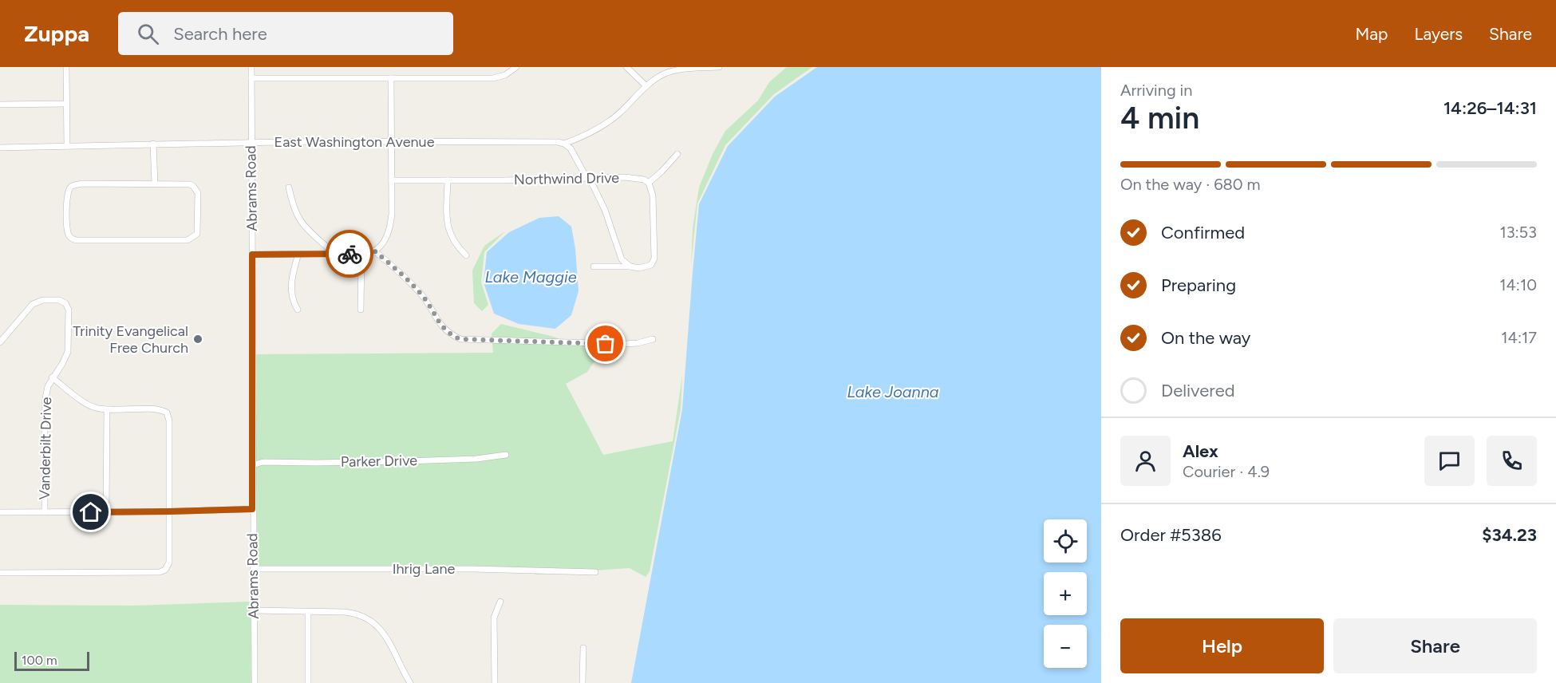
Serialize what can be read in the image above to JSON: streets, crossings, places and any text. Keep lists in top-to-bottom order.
{
  "streets": {
    "street": [
      "East Washington Avenue",
      "Northwind Drive",
      "Abrams Road",
      "Vanderbilt Drive",
      "Parker Drive",
      "Ihrig Lane"
    ]
  },
  "crossings": [
    ["East Washington Avenue", "Abrams Road"],
    ["Abrams Road", "Parker Drive"],
    ["Abrams Road", "Ihrig Lane"]
  ],
  "water": ["Lake Maggie", "Lake Joanna"],
  "places": ["Trinity Evangelical Free Church"],
  "scale_bar": "100 m",
  "page": {
    "header": "Zuppa",
    "search": "Search here",
    "nav": ["Map", "Layers", "Share"],
    "heading": ["4 min", "Arriving in", "14:26–14:31"],
    "panel": [
      "Alex",
      "Courier · 4.9",
      "Order #5386",
      "$34.23"
    ],
    "bar": "On the way · 680 m",
    "list": [
      ["Confirmed", "13:53"],
      ["Preparing", "14:10"],
      ["On the way", "14:17"],
      "Delivered"
    ],
    "map_buttons": ["+", "−"],
    "buttons": ["Help", "Share"],
    "scale": "100 m"
  }
}
